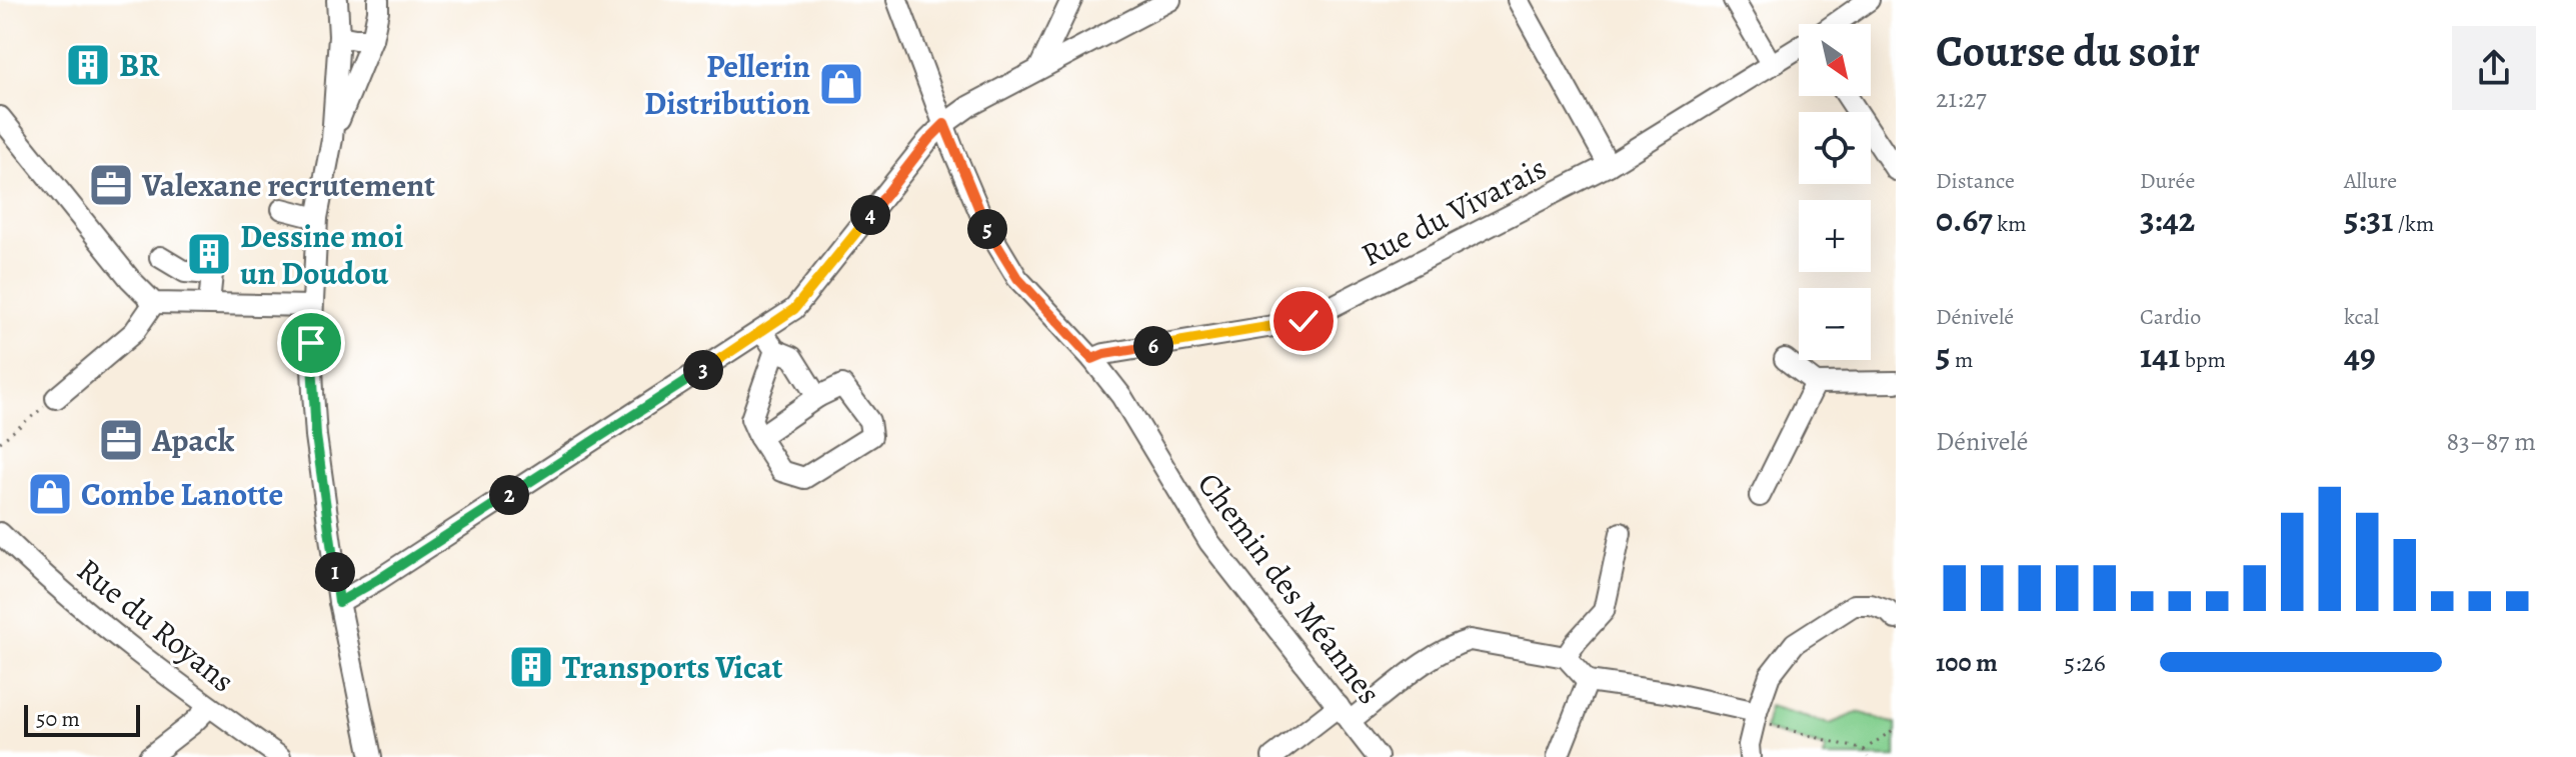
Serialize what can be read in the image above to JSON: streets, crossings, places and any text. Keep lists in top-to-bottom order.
{
  "streets": {
    "street": ["Rue du Vivarais", "Chemin des Méannes", "Rue du Royans"]
  },
  "crossings": [
    ["Rue du Vivarais", "Chemin des Méannes"]
  ],
  "places": {
    "building": ["BR", "Dessine moi un Doudou", "Transports Vicat"],
    "shop": ["Pellerin Distribution", "Combe Lanotte"],
    "office": ["Valexane recrutement", "Apack"]
  },
  "scale_bar": "50 m",
  "north": "bottom right",
  "page": {
    "heading": ["Course du soir", "21:27"],
    "map_buttons": ["+", "−"],
    "stats": [
      ["Distance", "0.67 km"],
      ["Durée", "3:42"],
      ["Allure", "5:31 /km"],
      ["Dénivelé", "5 m"],
      ["Cardio", "141 bpm"],
      ["kcal", "49"]
    ],
    "pins": [
      "4",
      "5",
      "6",
      "3",
      "2",
      "1"
    ],
    "chart": ["Dénivelé", "83–87 m"],
    "list": [
      {
        "name": "100 m",
        "note": "5:26"
      }
    ],
    "scale": "50 m"
  }
}
